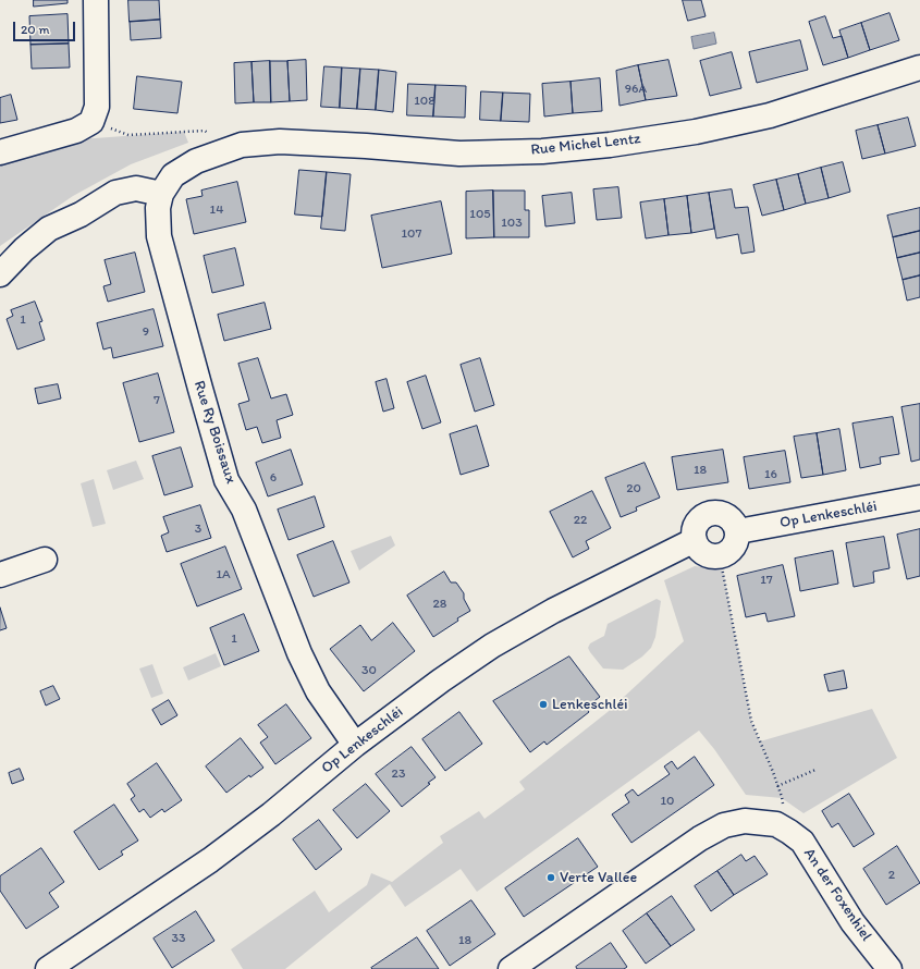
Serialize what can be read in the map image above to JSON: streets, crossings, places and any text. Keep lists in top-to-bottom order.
{
  "streets": {
    "street": [
      "Rue Michel Lentz",
      "Rue Ry Boissaux",
      "Op Lenkeschléi",
      "An der Foxenhiel"
    ]
  },
  "crossings": [
    ["Rue Michel Lentz", "Rue Ry Boissaux"],
    ["Rue Ry Boissaux", "Op Lenkeschléi"]
  ],
  "places": ["Lenkeschléi", "Verte Vallee"],
  "house_numbers": [
    "96A",
    "108",
    "14",
    "105",
    "103",
    "107",
    "1",
    "9",
    "7",
    "18",
    "16",
    "6",
    "20",
    "22",
    "3",
    "1A",
    "17",
    "28",
    "1",
    "30",
    "23",
    "10",
    "2",
    "33",
    "18"
  ],
  "scale_bar": "20 m"
}
